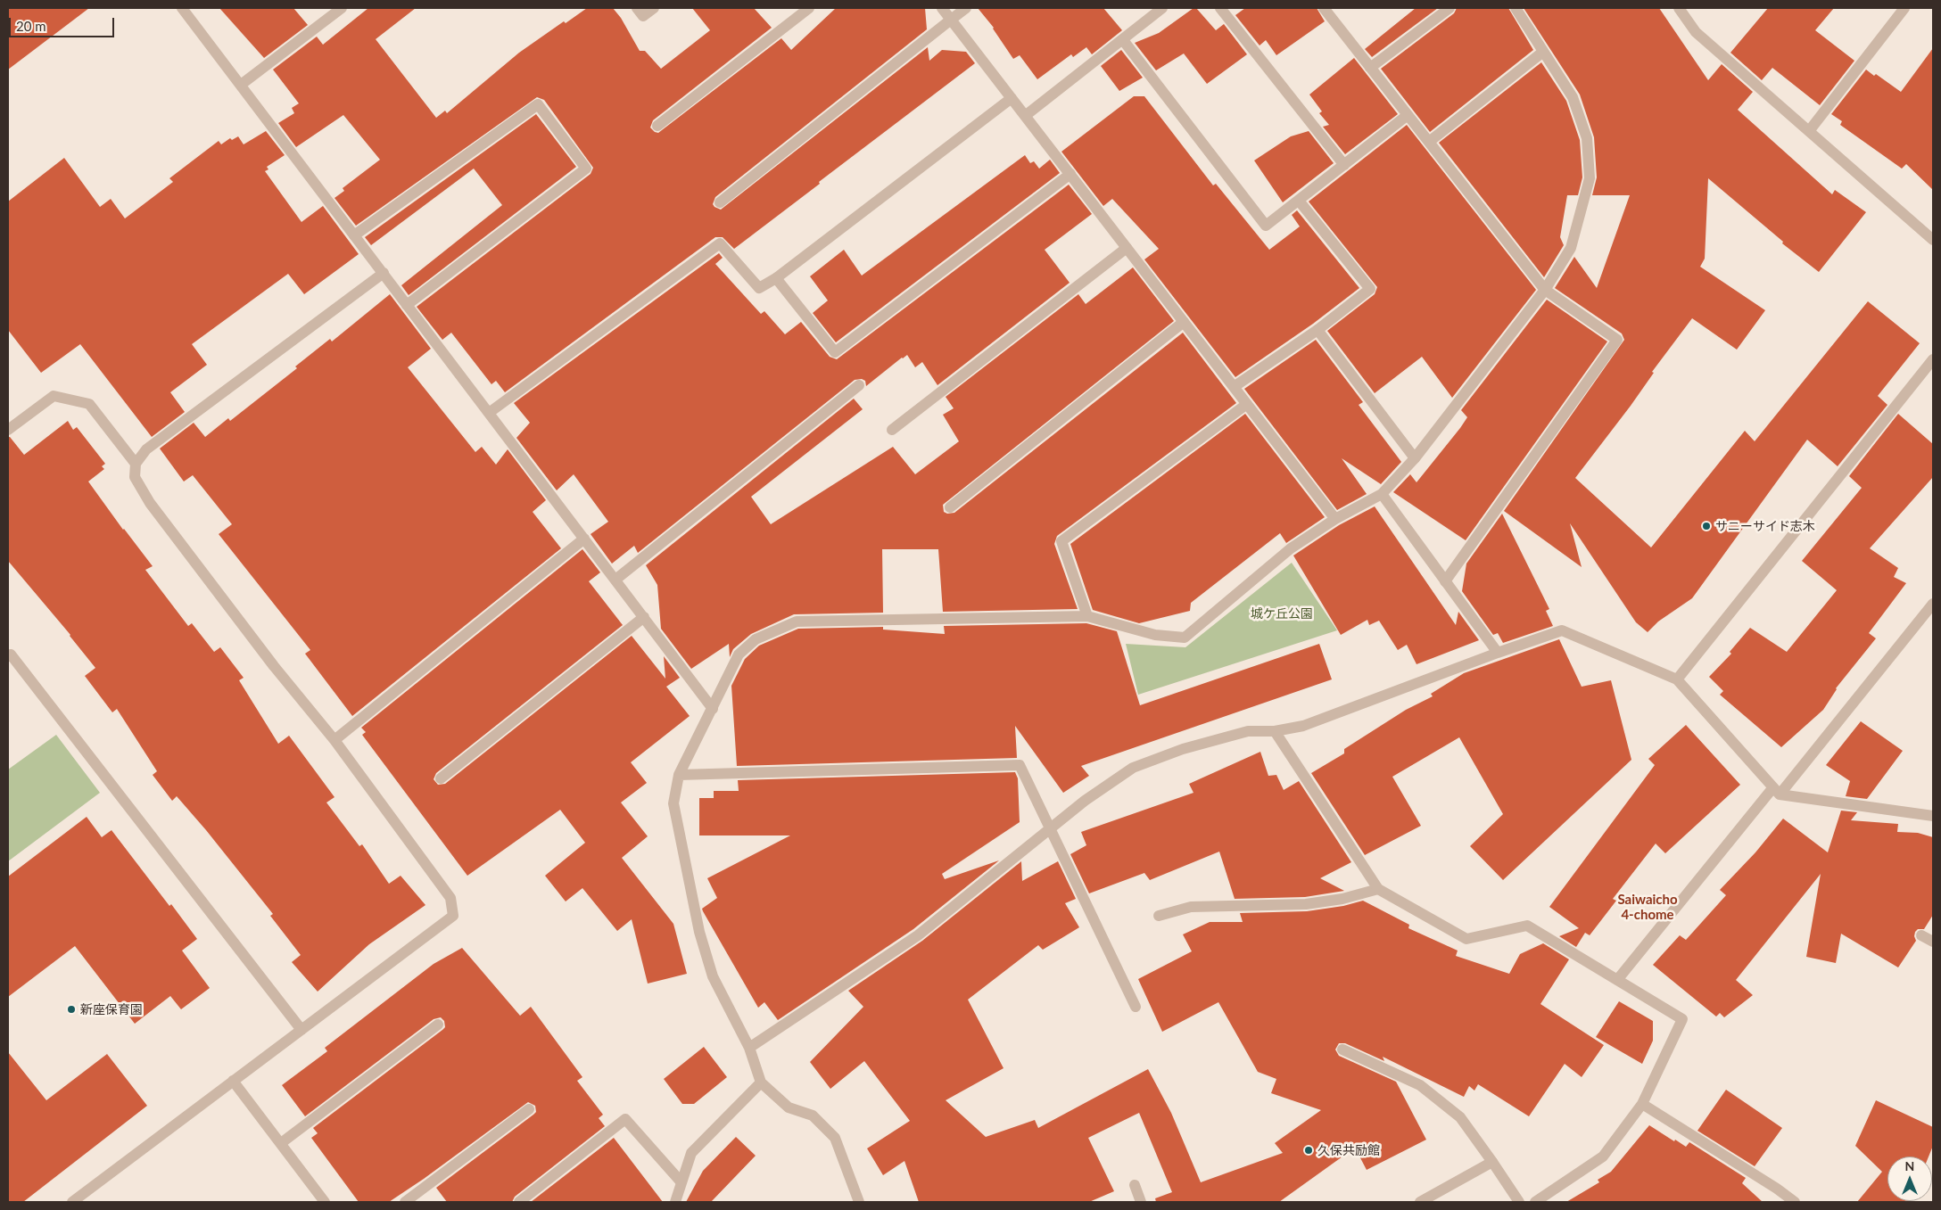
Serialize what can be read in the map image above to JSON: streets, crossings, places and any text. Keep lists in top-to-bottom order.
{
  "districts": ["Saiwaicho 4-chome"],
  "parks": ["城ケ丘公園"],
  "places": ["サニーサイド志木", "新座保育園", "久保共励館"],
  "scale_bar": "20 m",
  "north": "top"
}
